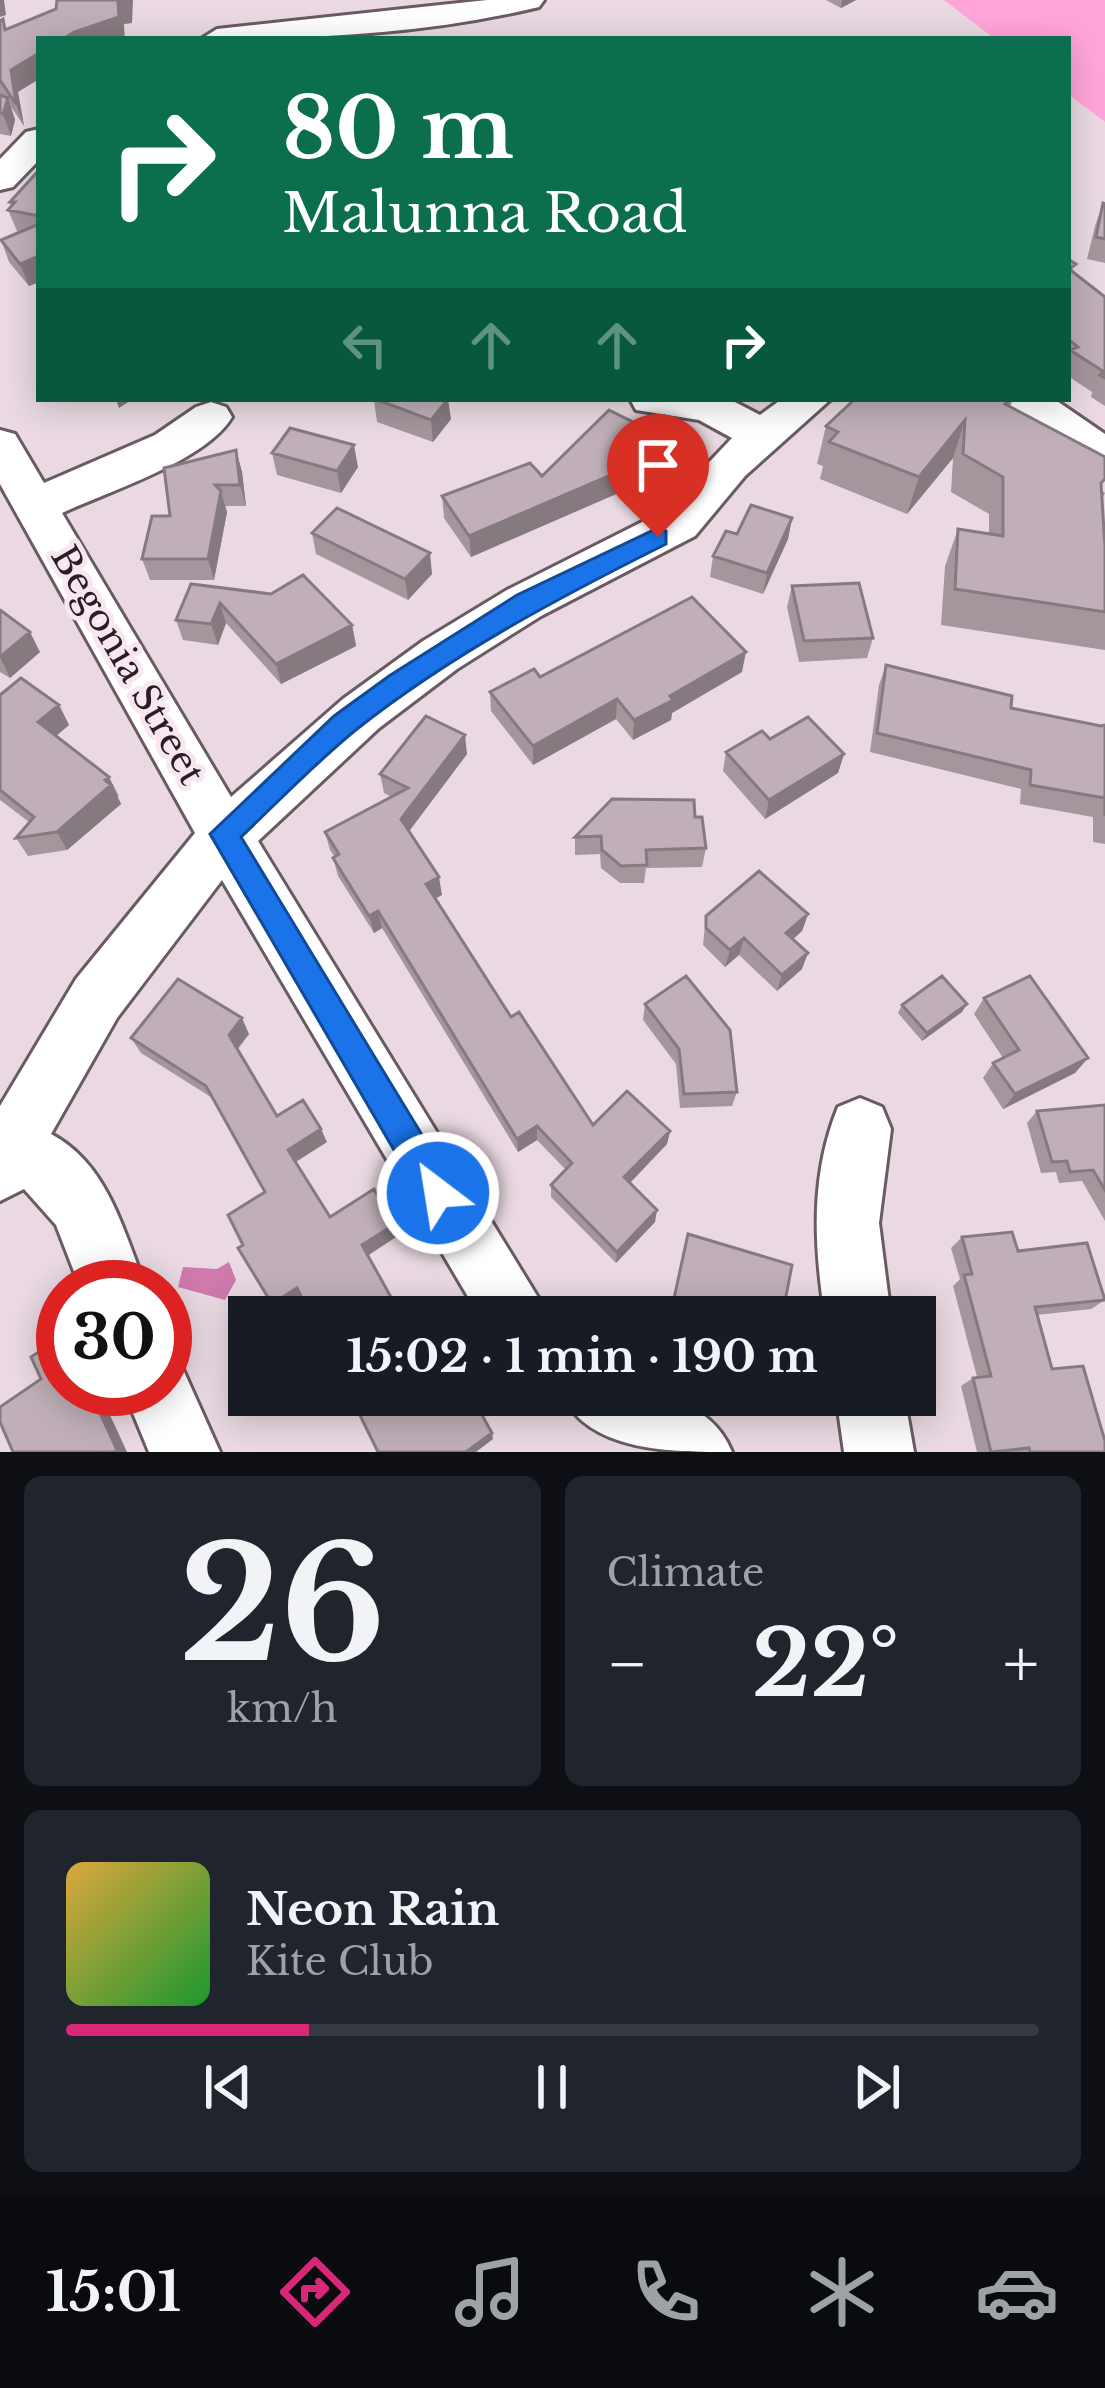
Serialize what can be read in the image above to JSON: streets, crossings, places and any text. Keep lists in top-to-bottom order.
{
  "streets": {
    "street": ["Begonia Street"]
  },
  "page": {
    "turn": ["80 m", "Malunna Road"],
    "limit": "30",
    "trip": "15:02 · 1 min · 190 m",
    "tile": [
      ["26", "km/h"],
      "Climate"
    ],
    "heat": ["−", "22°", "+"],
    "song": ["Neon Rain", "Kite Club"],
    "tabs": "15:01"
  }
}
